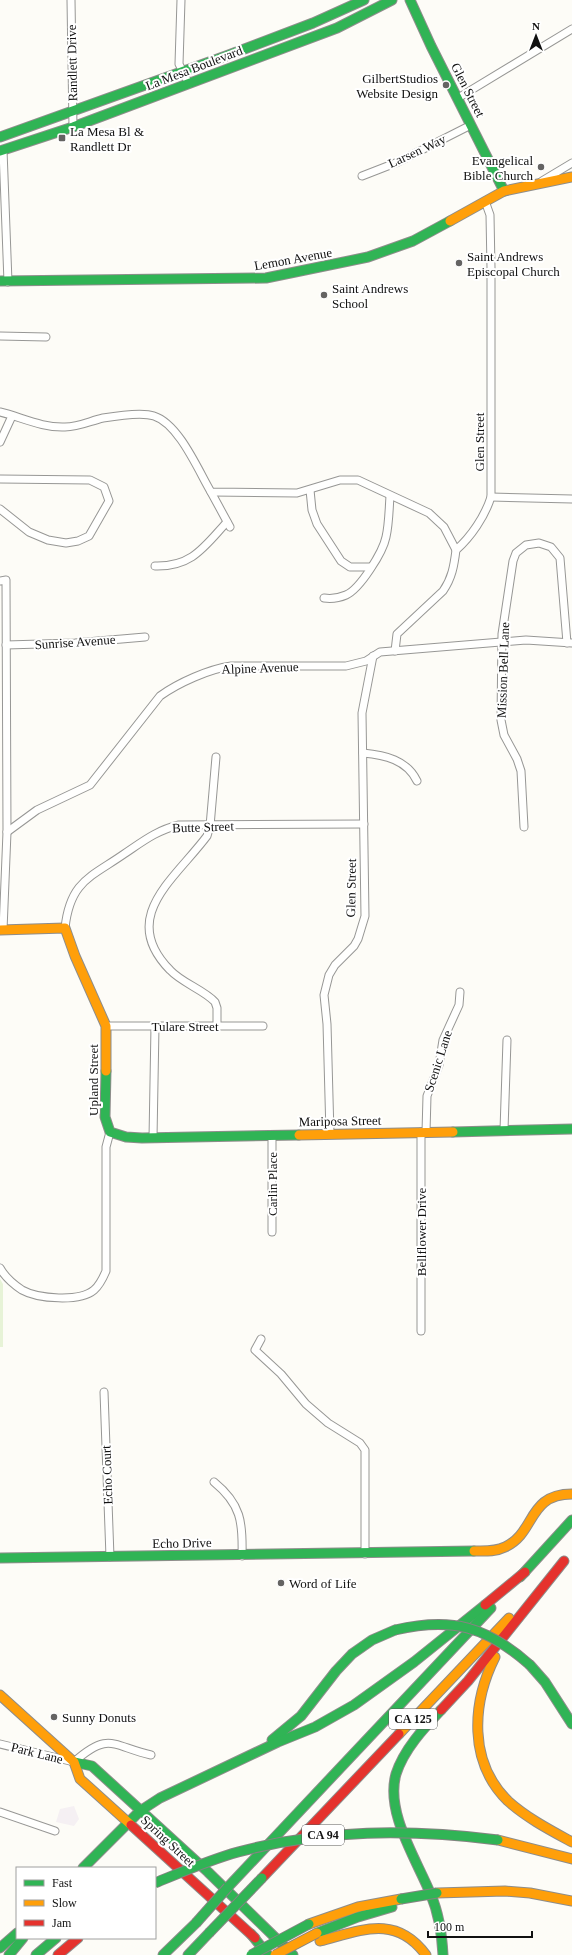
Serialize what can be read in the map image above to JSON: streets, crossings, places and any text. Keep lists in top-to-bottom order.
{
  "streets": {
    "main road": [
      "La Mesa Boulevard",
      "Glen Street",
      "Lemon Avenue",
      "Upland Street",
      "Mariposa Street",
      "Echo Drive",
      "CA 125",
      "CA 94",
      "Spring Street"
    ],
    "street": [
      "Randlett Drive",
      "Larsen Way",
      "Sunrise Avenue",
      "Alpine Avenue",
      "Mission Bell Lane",
      "Butte Street",
      "Tulare Street",
      "Scenic Lane",
      "Carlin Place",
      "Bellflower Drive",
      "Echo Court",
      "Park Lane"
    ]
  },
  "crossings": [
    ["Randlett Drive", "La Mesa Boulevard"],
    ["Glen Street", "Larsen Way"],
    ["Glen Street", "Lemon Avenue"],
    ["Glen Street", "Alpine Avenue"],
    ["Glen Street", "Butte Street"],
    ["Glen Street", "Mariposa Street"],
    ["Alpine Avenue", "Mission Bell Lane"],
    ["Butte Street", "Upland Street"],
    ["Tulare Street", "Upland Street"],
    ["Scenic Lane", "Mariposa Street"],
    ["Scenic Lane", "Bellflower Drive"],
    ["Upland Street", "Mariposa Street"],
    ["Mariposa Street", "Carlin Place"],
    ["Mariposa Street", "Bellflower Drive"],
    ["Echo Court", "Echo Drive"],
    ["Park Lane", "Spring Street"]
  ],
  "places": {
    "other": [
      "GilbertStudios Website Design",
      "Evangelical Bible Church",
      "Saint Andrews Episcopal Church",
      "Saint Andrews School",
      "Word of Life",
      "Sunny Donuts"
    ],
    "transit": ["La Mesa Bl & Randlett Dr"]
  },
  "legend": ["Fast", "Slow", "Jam"],
  "scale_bar": "100 m",
  "north": "top"
}
